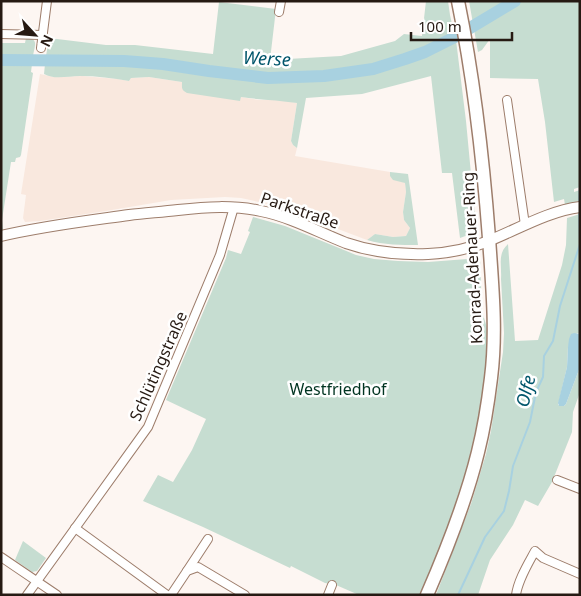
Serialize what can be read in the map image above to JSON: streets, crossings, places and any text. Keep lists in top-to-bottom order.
{
  "streets": {
    "main road": ["Konrad-Adenauer-Ring"],
    "street": ["Parkstraße", "Schlütingstraße"]
  },
  "crossings": [
    ["Parkstraße", "Konrad-Adenauer-Ring"],
    ["Parkstraße", "Schlütingstraße"]
  ],
  "water": ["Werse", "Olfe"],
  "parks": ["Westfriedhof"],
  "scale_bar": "100 m",
  "north": "bottom right"
}
